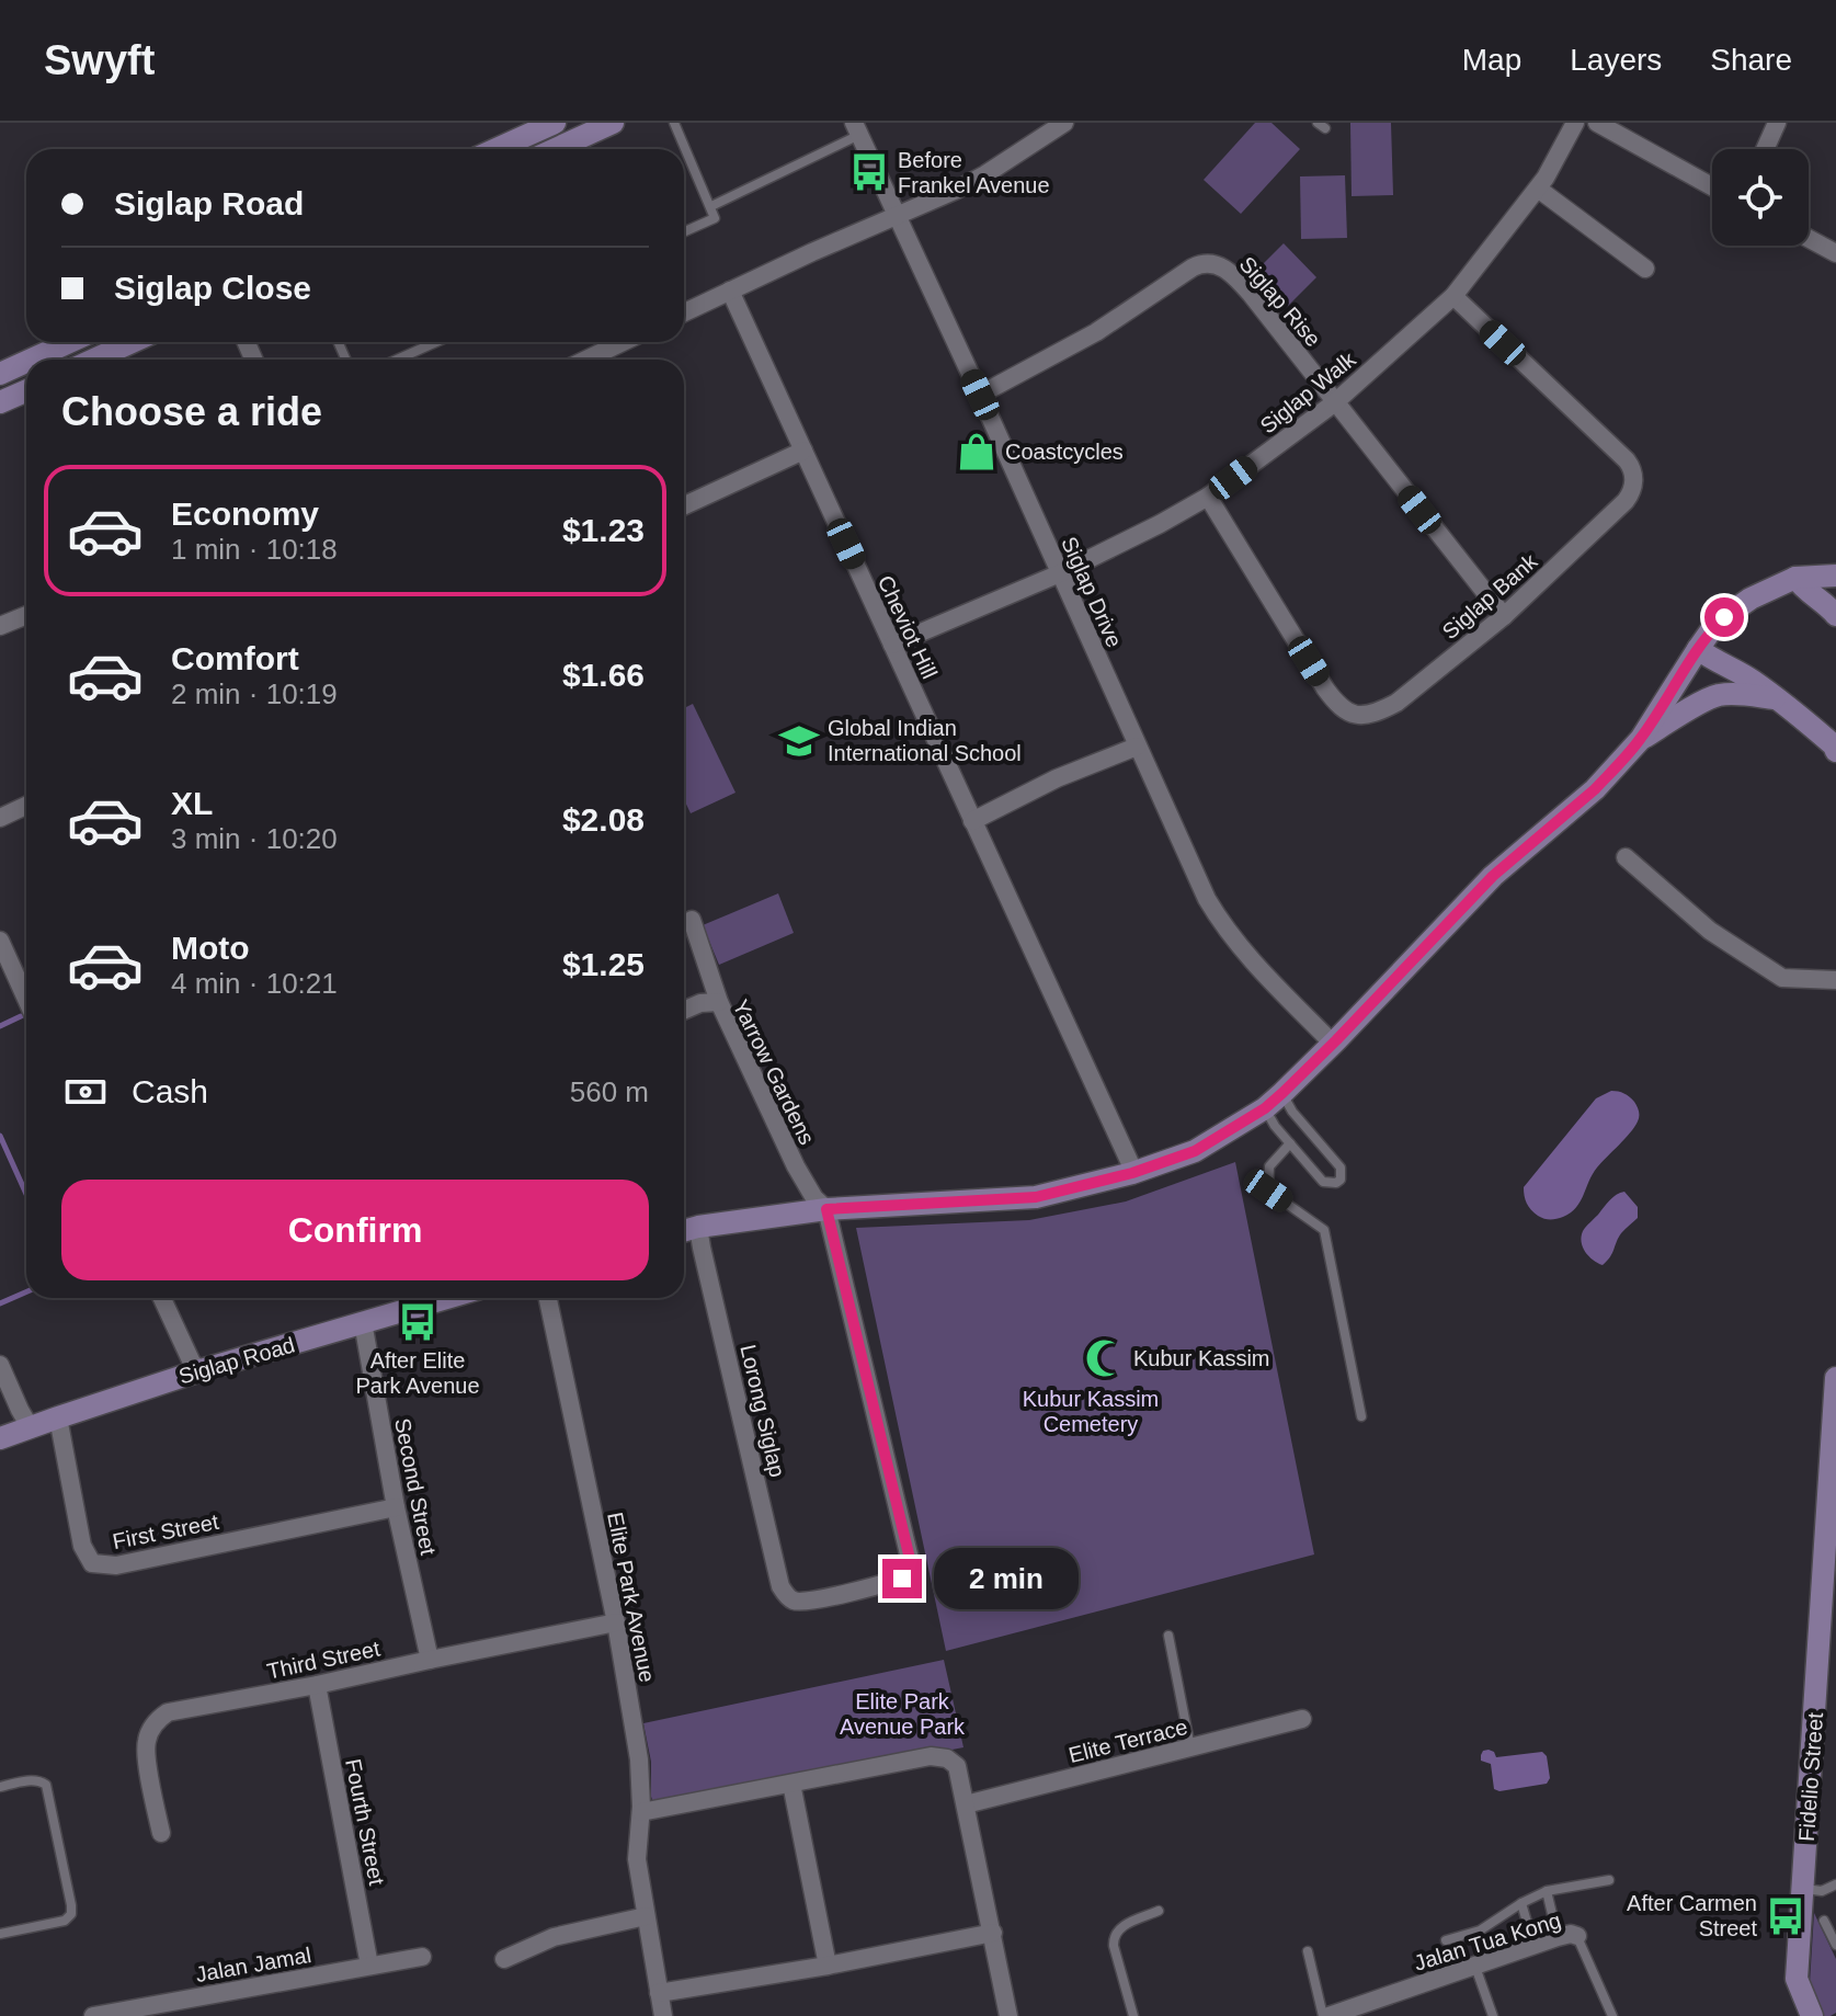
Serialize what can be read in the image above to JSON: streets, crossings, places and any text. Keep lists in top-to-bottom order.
{
  "streets": {
    "main road": ["Siglap Road", "Fidelio Street"],
    "street": [
      "Siglap Rise",
      "Siglap Walk",
      "Siglap Drive",
      "Siglap Bank",
      "Cheviot Hill",
      "Yarrow Gardens",
      "Lorong Siglap",
      "Second Street",
      "First Street",
      "Elite Park Avenue",
      "Third Street",
      "Elite Terrace",
      "Fourth Street",
      "Jalan Tua Kong",
      "Jalan Jamal"
    ]
  },
  "crossings": [
    ["Siglap Rise", "Siglap Walk"],
    ["Siglap Rise", "Siglap Drive"],
    ["Siglap Rise", "Siglap Bank"],
    ["Siglap Walk", "Siglap Drive"],
    ["Siglap Walk", "Siglap Bank"],
    ["Siglap Walk", "Cheviot Hill"],
    ["Yarrow Gardens", "Lorong Siglap"],
    ["Siglap Road", "Second Street"],
    ["Siglap Road", "First Street"],
    ["Second Street", "First Street"],
    ["Second Street", "Third Street"],
    ["Elite Park Avenue", "Third Street"],
    ["Third Street", "Fourth Street"],
    ["Fourth Street", "Jalan Jamal"]
  ],
  "parks": ["Kubur Kassim Cemetery", "Elite Park Avenue Park"],
  "places": {
    "bus stop": ["Before Frankel Avenue", "After Elite Park Avenue", "After Carmen Street"],
    "shop": ["Coastcycles"],
    "school or university": ["Global Indian International School"],
    "mosque": ["Kubur Kassim"]
  },
  "page": {
    "header": "Swyft",
    "nav": ["Map", "Layers", "Share"],
    "banner": ["Siglap Road", "Siglap Close"],
    "heading": "Choose a ride",
    "list": [
      {
        "name": "Economy",
        "note": "1 min · 10:18",
        "value": "$1.23"
      },
      {
        "name": "Comfort",
        "note": "2 min · 10:19",
        "value": "$1.66"
      },
      {
        "name": "XL",
        "note": "3 min · 10:20",
        "value": "$2.08"
      },
      {
        "name": "Moto",
        "note": "4 min · 10:21",
        "value": "$1.25"
      }
    ],
    "pay": ["Cash", "560 m"],
    "buttons": "Confirm",
    "bubble": "2 min"
  }
}
